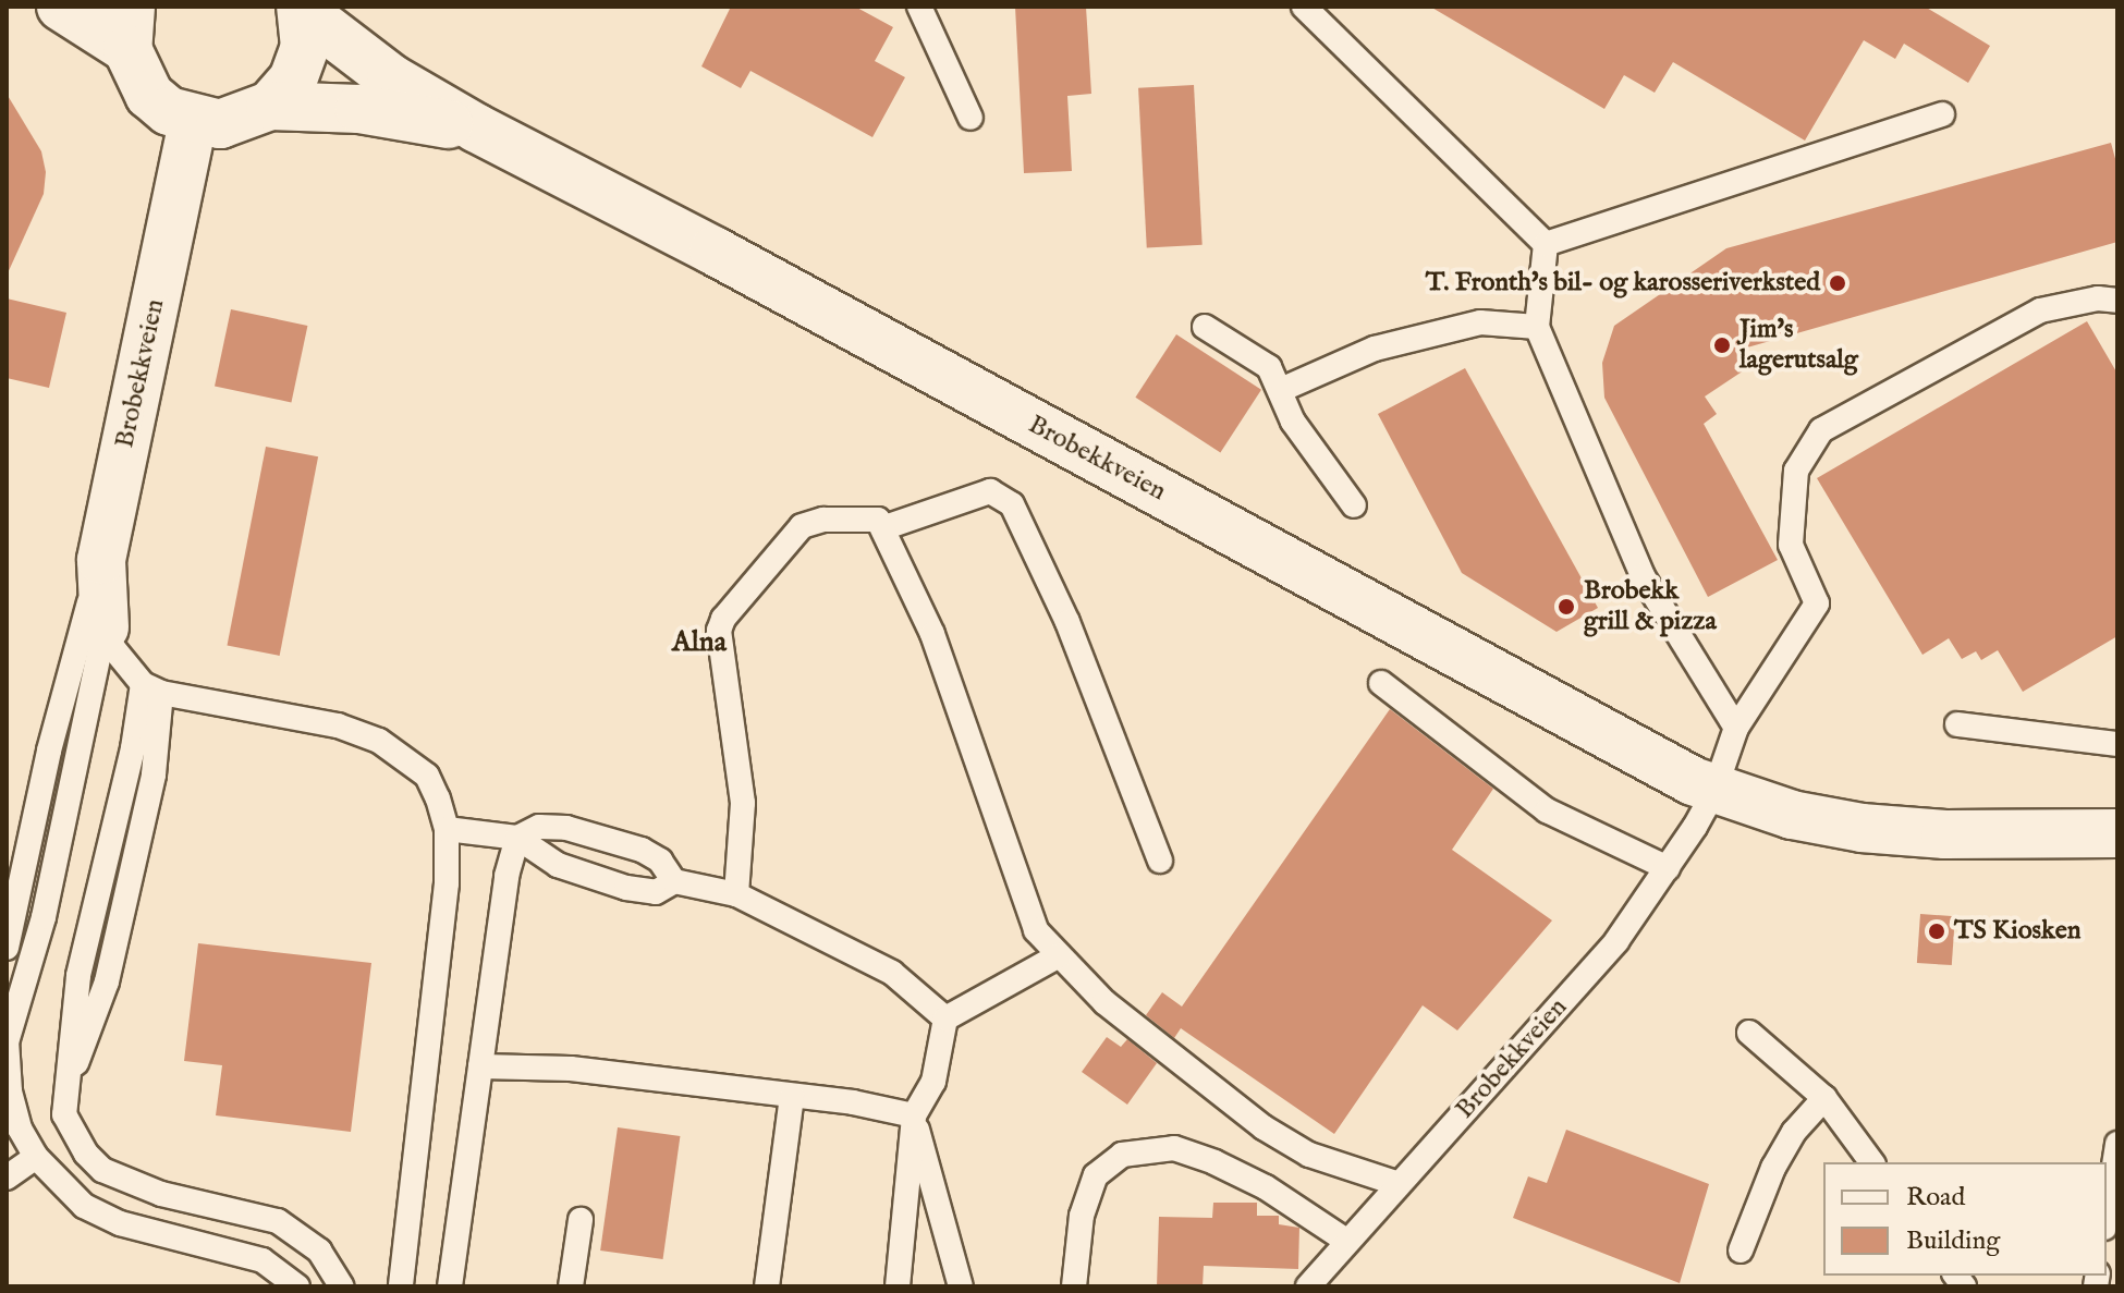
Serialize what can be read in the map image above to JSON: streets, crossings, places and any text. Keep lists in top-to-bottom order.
{
  "streets": {
    "street": ["Brobekkveien"]
  },
  "districts": ["Alna"],
  "places": [
    "T. Fronth's bil- og karosseriverksted",
    "Jim's lagerutsalg",
    "Brobekk grill & pizza",
    "TS Kiosken"
  ],
  "legend": ["Road", "Building"]
}
